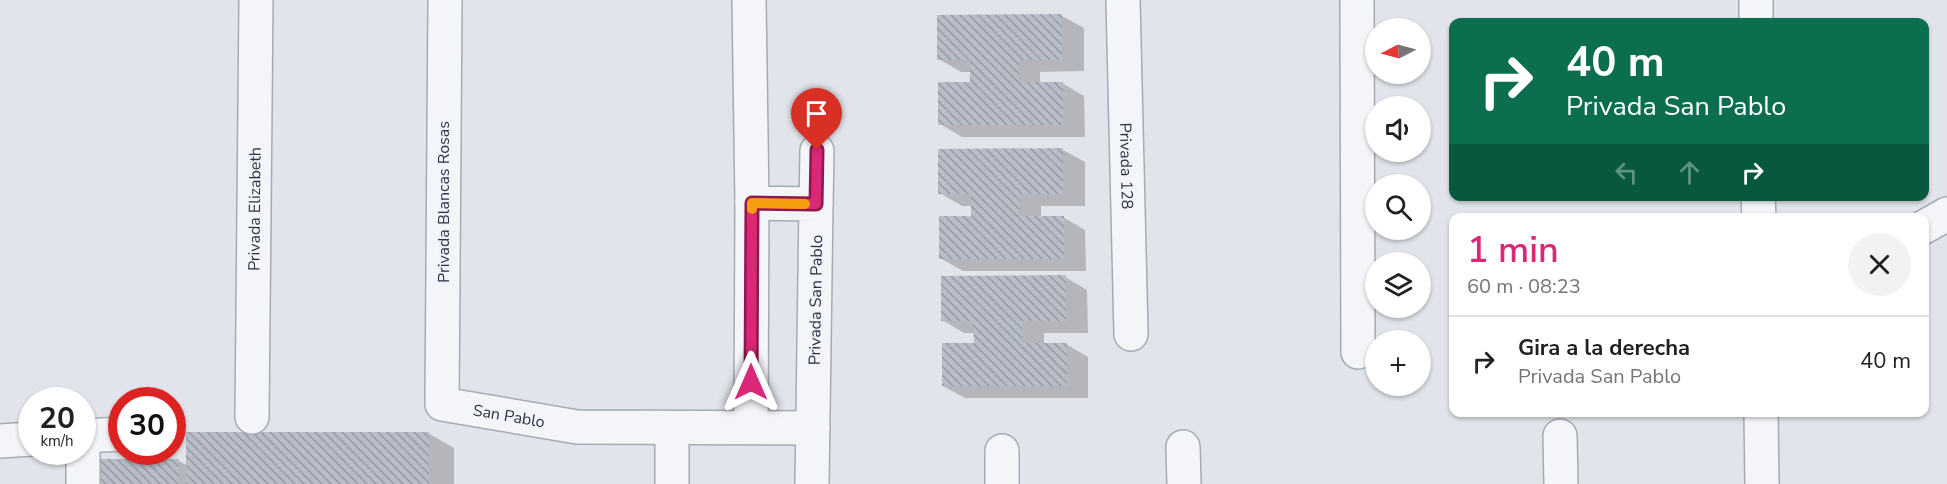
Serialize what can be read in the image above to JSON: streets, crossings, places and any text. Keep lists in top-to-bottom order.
{
  "streets": {
    "street": [
      "Privada 128",
      "Privada Blancas Rosas",
      "Privada Elizabeth",
      "Privada San Pablo",
      "San Pablo"
    ]
  },
  "crossings": [
    ["Privada Blancas Rosas", "San Pablo"]
  ],
  "north": "left",
  "page": {
    "map_buttons": "+",
    "turn": ["40 m", "Privada San Pablo"],
    "heading": ["1 min", "60 m · 08:23"],
    "list": [
      {
        "name": "Gira a la derecha",
        "note": "Privada San Pablo",
        "value": "40 m"
      }
    ],
    "speed": "20 km/h",
    "limit": "30"
  }
}
